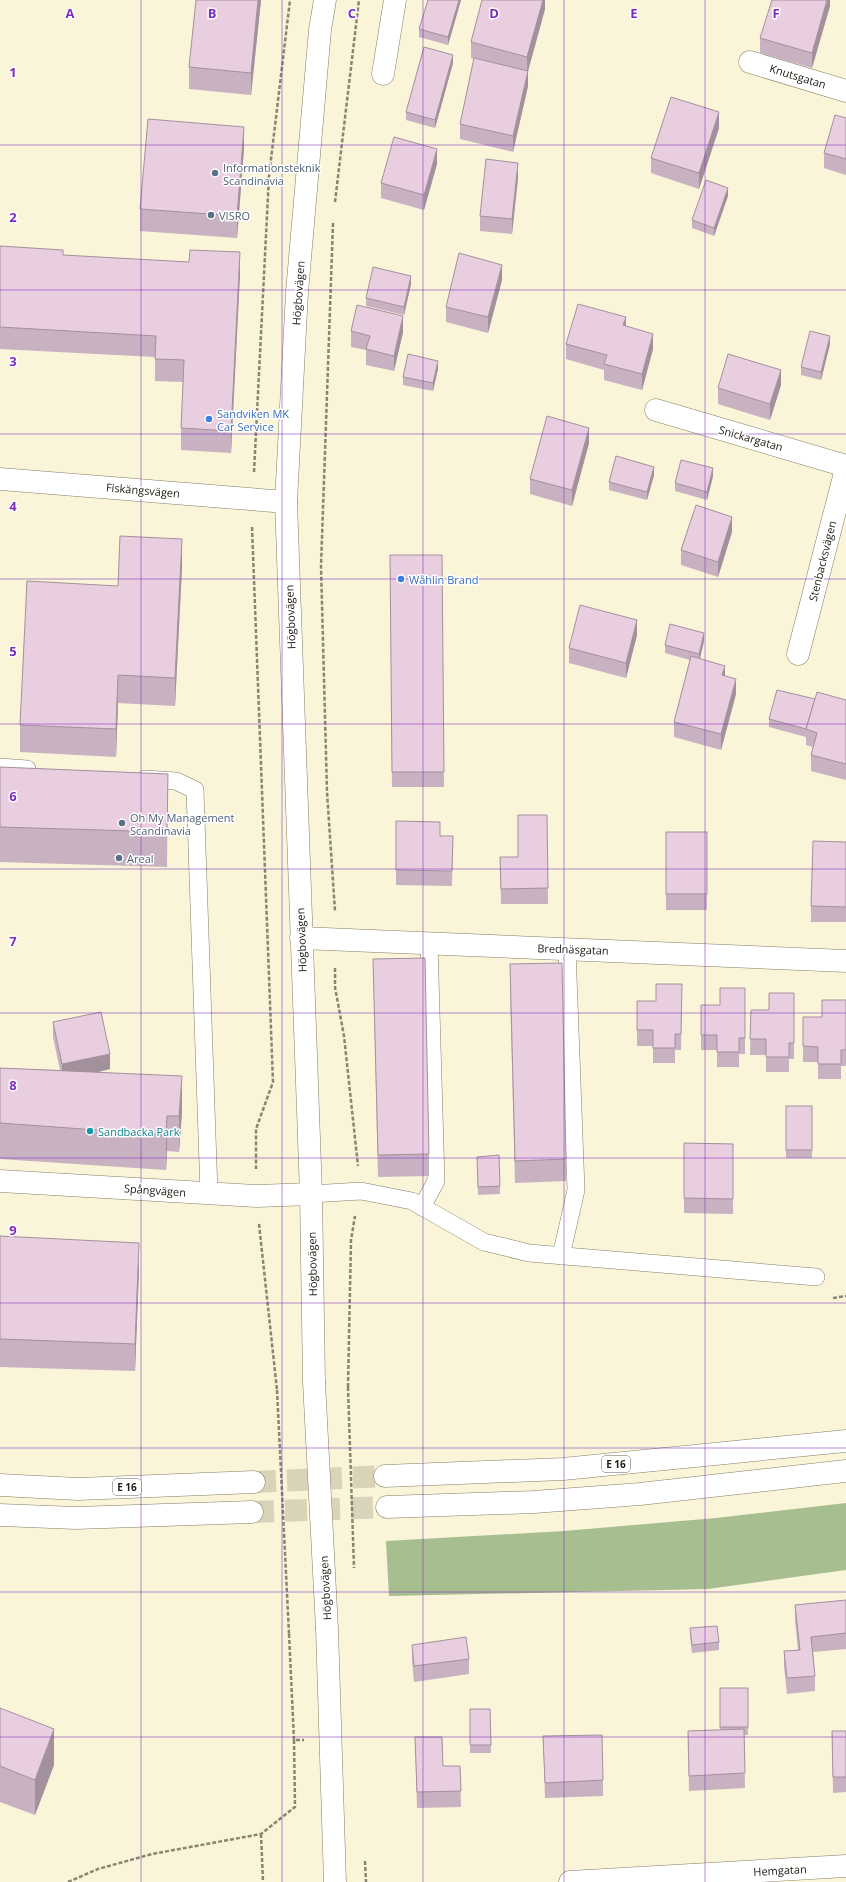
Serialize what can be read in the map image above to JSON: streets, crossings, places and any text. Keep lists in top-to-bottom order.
{
  "streets": {
    "main road": [
      "Knutsgatan",
      "Högbovägen",
      "Snickargatan",
      "Fiskängsvägen",
      "Stenbacksvägen",
      "Brednäsgatan",
      "Spångvägen",
      "E 16",
      "Hemgatan"
    ]
  },
  "crossings": [
    ["Högbovägen", "Fiskängsvägen"],
    ["Högbovägen", "Brednäsgatan"],
    ["Högbovägen", "Spångvägen"]
  ],
  "places": [
    "Informationsteknik Scandinavia",
    "VISRO",
    "Sandviken MK Car Service",
    "Wåhlin Brand",
    "Oh My Management Scandinavia",
    "Areal",
    "Sandbacka Park"
  ],
  "grid": {
    "columns": [
      "A",
      "B",
      "C",
      "D",
      "E",
      "F"
    ],
    "rows": [
      "1",
      "2",
      "3",
      "4",
      "5",
      "6",
      "7",
      "8",
      "9"
    ]
  }
}
